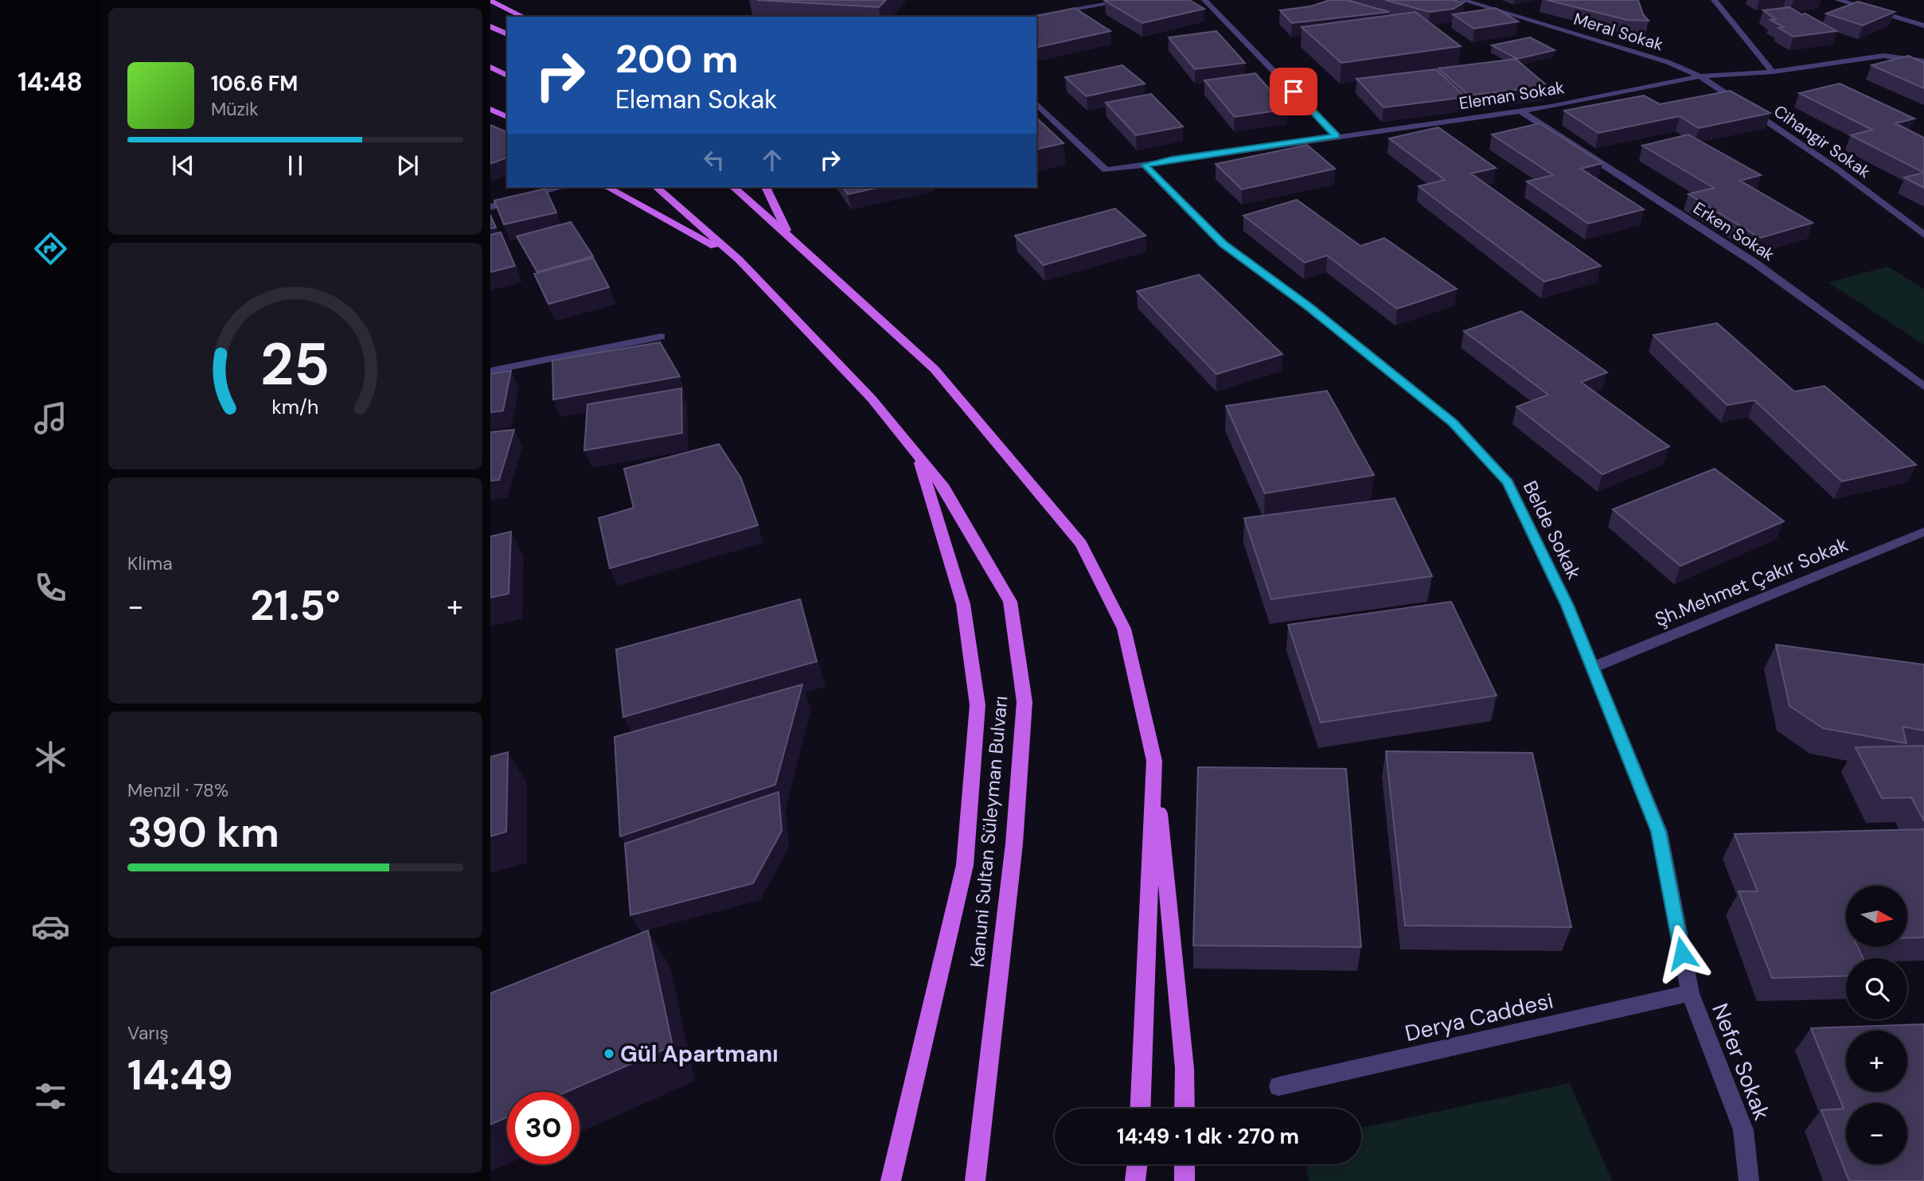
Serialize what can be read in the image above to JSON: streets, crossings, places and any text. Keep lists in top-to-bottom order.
{
  "streets": {
    "main road": ["Kanuni Sultan Süleyman Bulvarı"],
    "street": [
      "Meral Sokak",
      "Eleman Sokak",
      "Cihangir Sokak",
      "Erken Sokak",
      "Belde Sokak",
      "Şh.Mehmet Çakır Sokak",
      "Derya Caddesi",
      "Nefer Sokak"
    ]
  },
  "crossings": [
    ["Meral Sokak", "Eleman Sokak"],
    ["Meral Sokak", "Cihangir Sokak"],
    ["Eleman Sokak", "Cihangir Sokak"],
    ["Eleman Sokak", "Erken Sokak"],
    ["Eleman Sokak", "Belde Sokak"],
    ["Belde Sokak", "Şh.Mehmet Çakır Sokak"],
    ["Belde Sokak", "Derya Caddesi"],
    ["Belde Sokak", "Nefer Sokak"],
    ["Derya Caddesi", "Nefer Sokak"]
  ],
  "places": ["Gül Apartmanı"],
  "north": "right",
  "page": {
    "tabs": "14:48",
    "turn": ["200 m", "Eleman Sokak"],
    "song": ["106.6 FM", "Müzik"],
    "tile": [
      "Klima",
      ["Menzil · 78%", "390 km"],
      ["Varış", "14:49"]
    ],
    "heat": ["−", "21.5°", "+"],
    "map_buttons": ["+", "−"],
    "limit": "30",
    "trip": "14:49 · 1 dk · 270 m",
    "gauge": ["25", "km/h"]
  }
}
